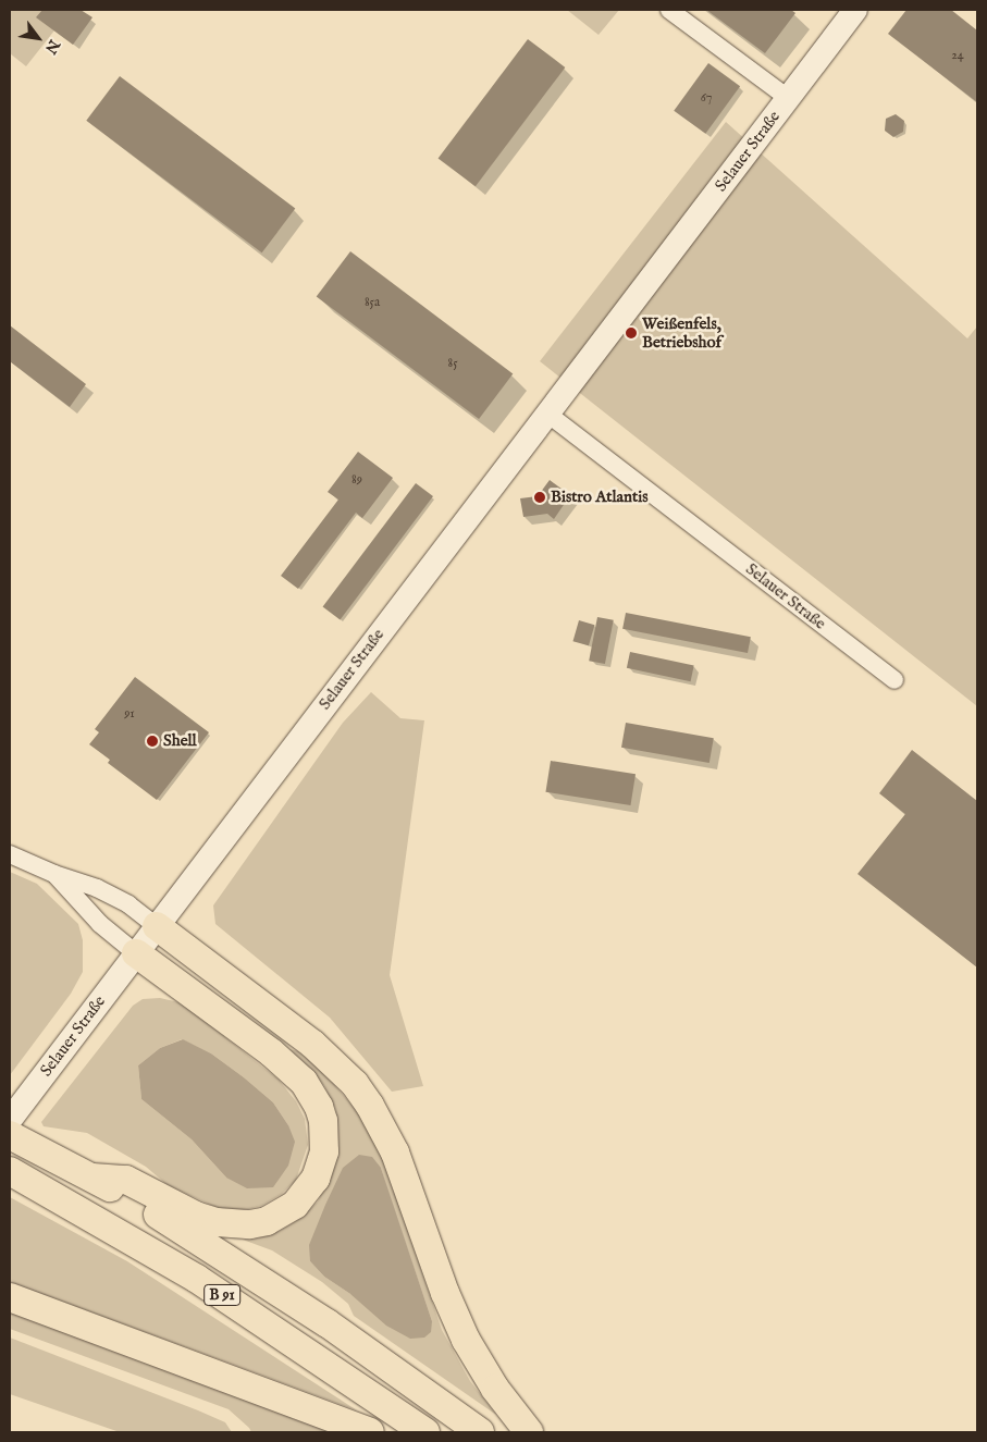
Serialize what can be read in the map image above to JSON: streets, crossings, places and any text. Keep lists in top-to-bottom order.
{
  "streets": {
    "highway": ["B 91"],
    "main road": ["Selauer Straße"]
  },
  "places": ["Weißenfels, Betriebshof", "Bistro Atlantis", "Shell"],
  "house_numbers": [
    "24",
    "67",
    "85a",
    "85",
    "89",
    "91"
  ],
  "north": "bottom right"
}
